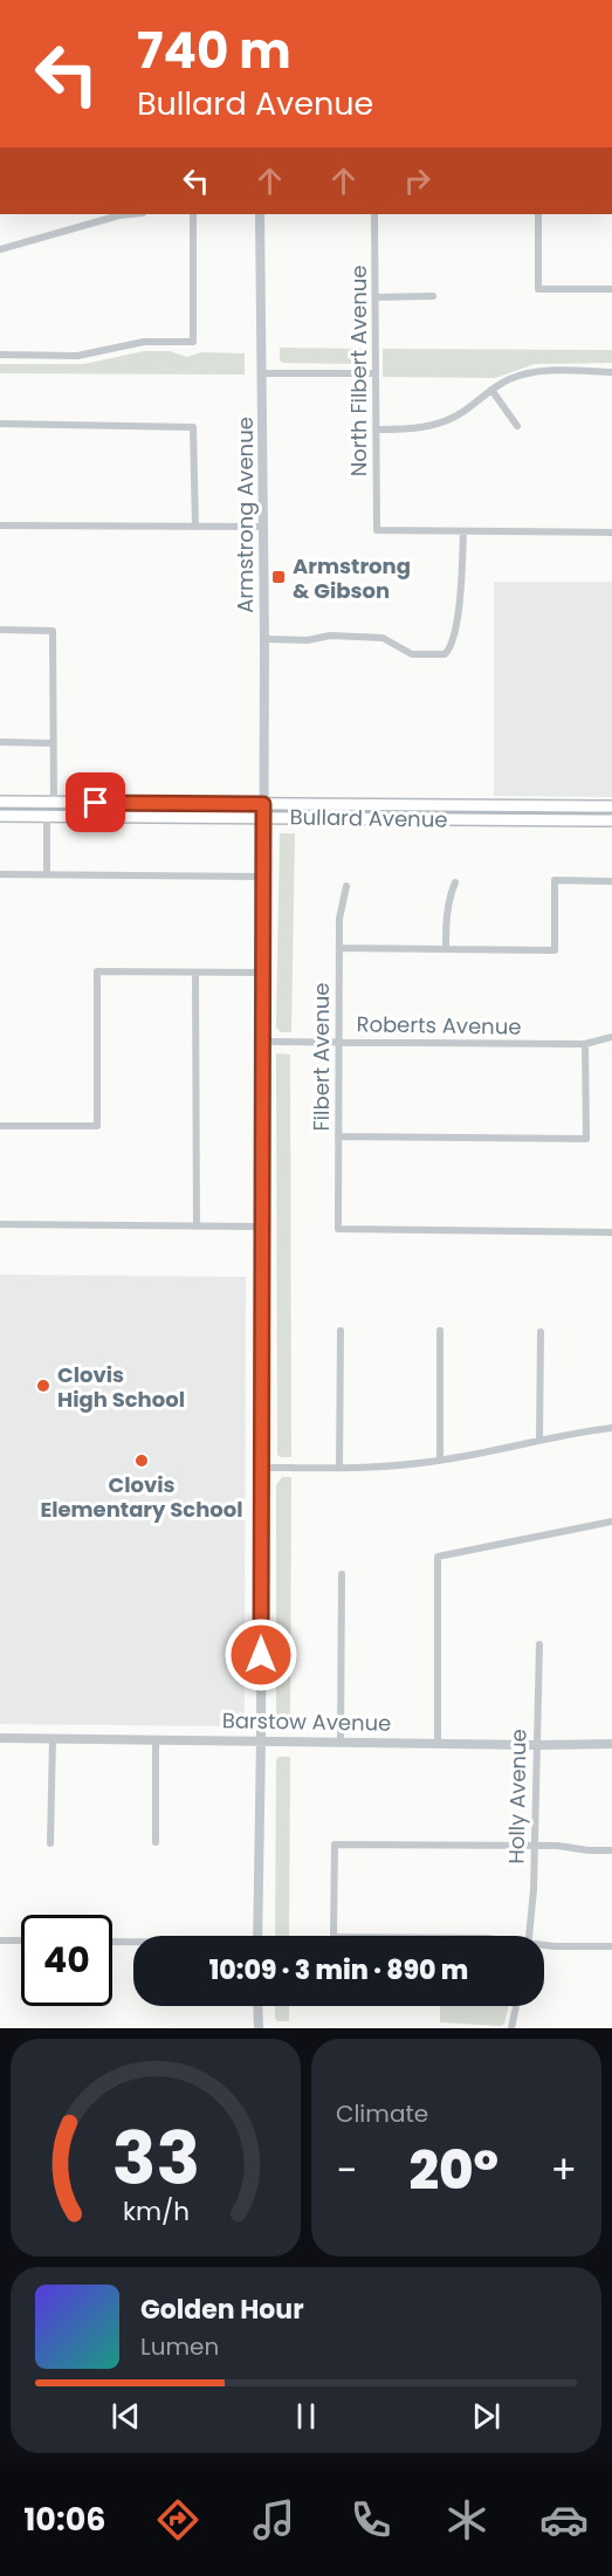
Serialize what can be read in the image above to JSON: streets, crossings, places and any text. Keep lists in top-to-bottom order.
{
  "streets": {
    "main road": ["Bullard Avenue"],
    "street": [
      "North Filbert Avenue",
      "Armstrong Avenue",
      "Roberts Avenue",
      "Filbert Avenue",
      "Barstow Avenue",
      "Holly Avenue"
    ]
  },
  "crossings": [
    ["Armstrong Avenue", "Bullard Avenue"],
    ["Armstrong Avenue", "Roberts Avenue"],
    ["Armstrong Avenue", "Barstow Avenue"],
    ["Roberts Avenue", "Filbert Avenue"],
    ["Barstow Avenue", "Holly Avenue"]
  ],
  "places": {
    "transit": ["Armstrong & Gibson"],
    "other": ["Clovis High School", "Clovis Elementary School"]
  },
  "page": {
    "turn": ["740 m", "Bullard Avenue"],
    "limit": "40",
    "trip": "10:09 · 3 min · 890 m",
    "tile": "Climate",
    "heat": ["−", "20°", "+"],
    "song": ["Golden Hour", "Lumen"],
    "tabs": "10:06",
    "gauge": ["33", "km/h"]
  }
}
